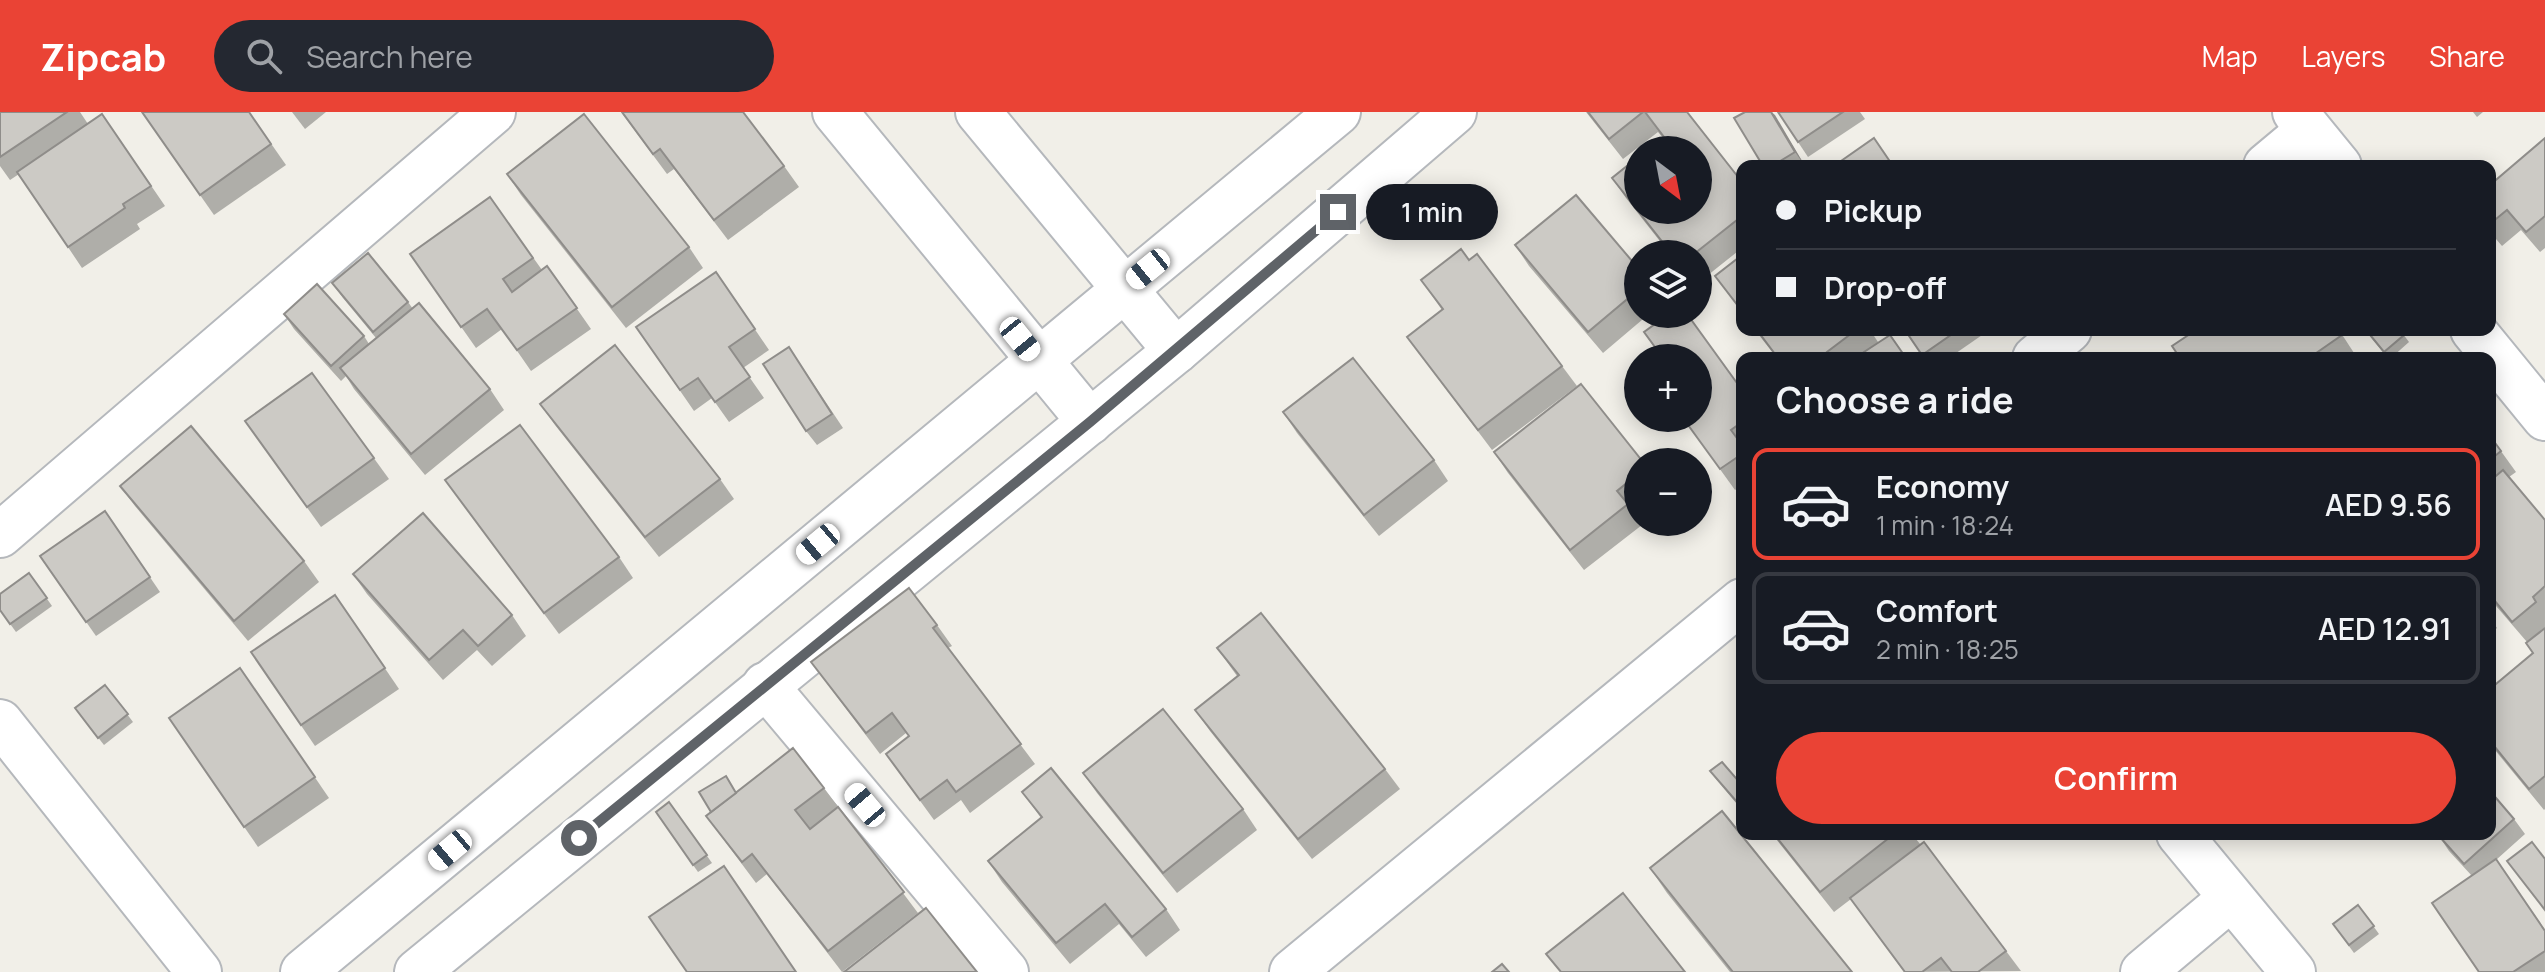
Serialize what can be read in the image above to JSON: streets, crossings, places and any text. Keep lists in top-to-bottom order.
{
  "north": "bottom right",
  "page": {
    "header": "Zipcab",
    "search": "Search here",
    "nav": ["Map", "Layers", "Share"],
    "map_buttons": ["+", "−"],
    "banner": ["Pickup", "Drop-off"],
    "bubble": "1 min",
    "heading": "Choose a ride",
    "list": [
      {
        "name": "Economy",
        "note": "1 min · 18:24",
        "value": "AED 9.56"
      },
      {
        "name": "Comfort",
        "note": "2 min · 18:25",
        "value": "AED 12.91"
      }
    ],
    "buttons": "Confirm"
  }
}
